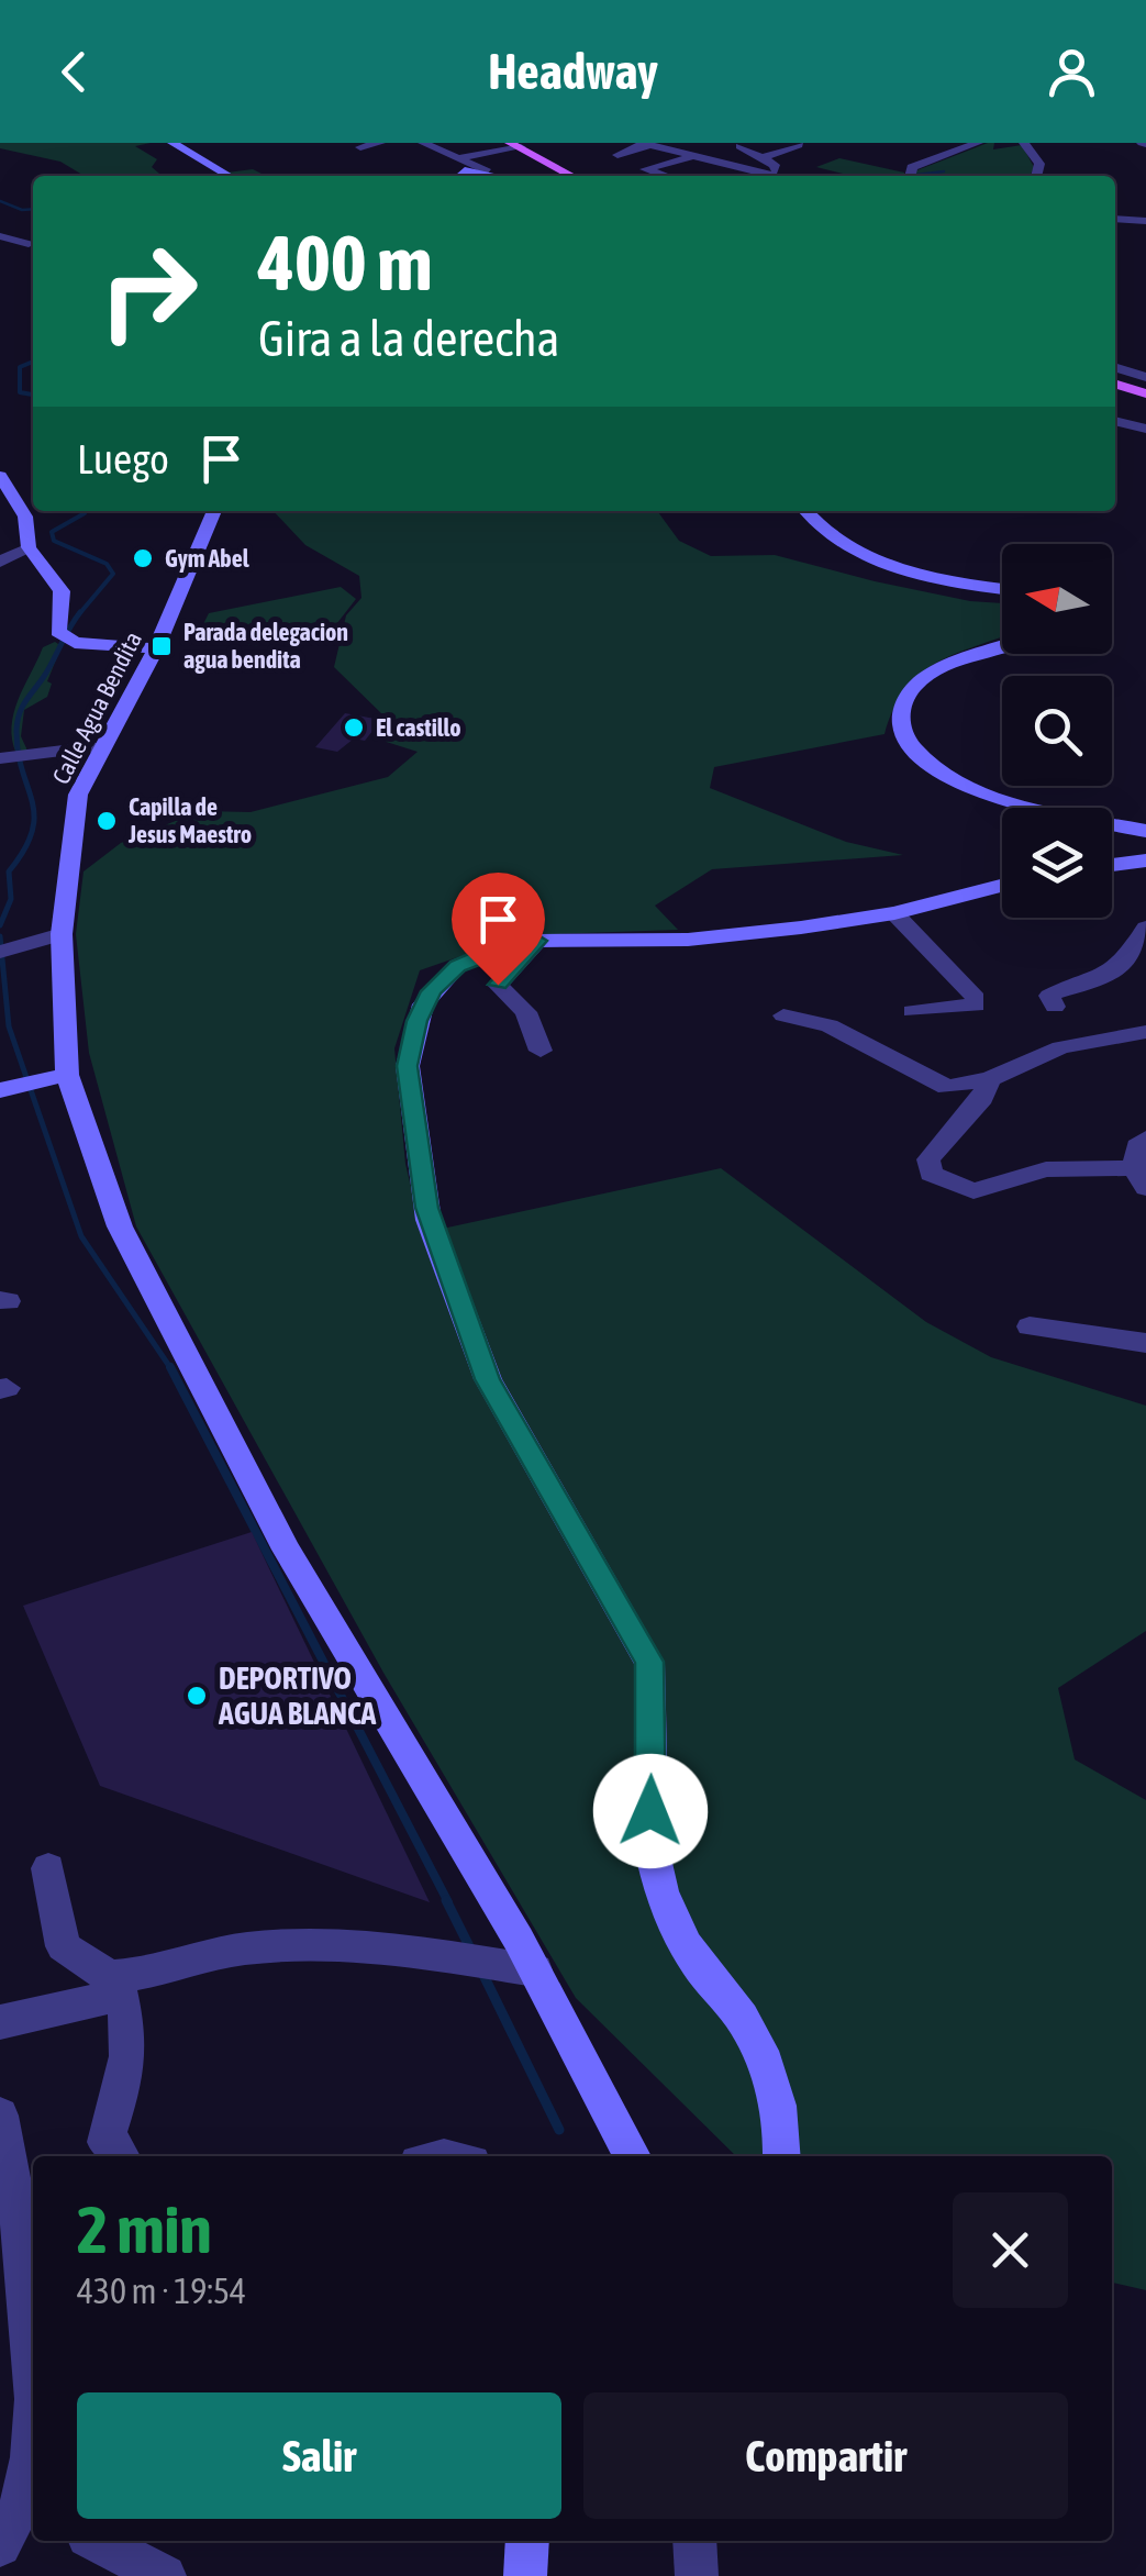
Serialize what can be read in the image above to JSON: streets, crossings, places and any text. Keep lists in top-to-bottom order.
{
  "streets": {
    "main road": ["Calle Agua Bendita"]
  },
  "places": {
    "other": [
      "Gym Abel",
      "El castillo",
      "Capilla de Jesus Maestro",
      "DEPORTIVO AGUA BLANCA"
    ],
    "transit": ["Parada delegacion agua bendita"]
  },
  "north": "left",
  "page": {
    "header": "Headway",
    "turn": ["400 m", "Gira a la derecha"],
    "then": "Luego",
    "heading": ["2 min", "430 m · 19:54"],
    "buttons": ["Salir", "Compartir"]
  }
}
